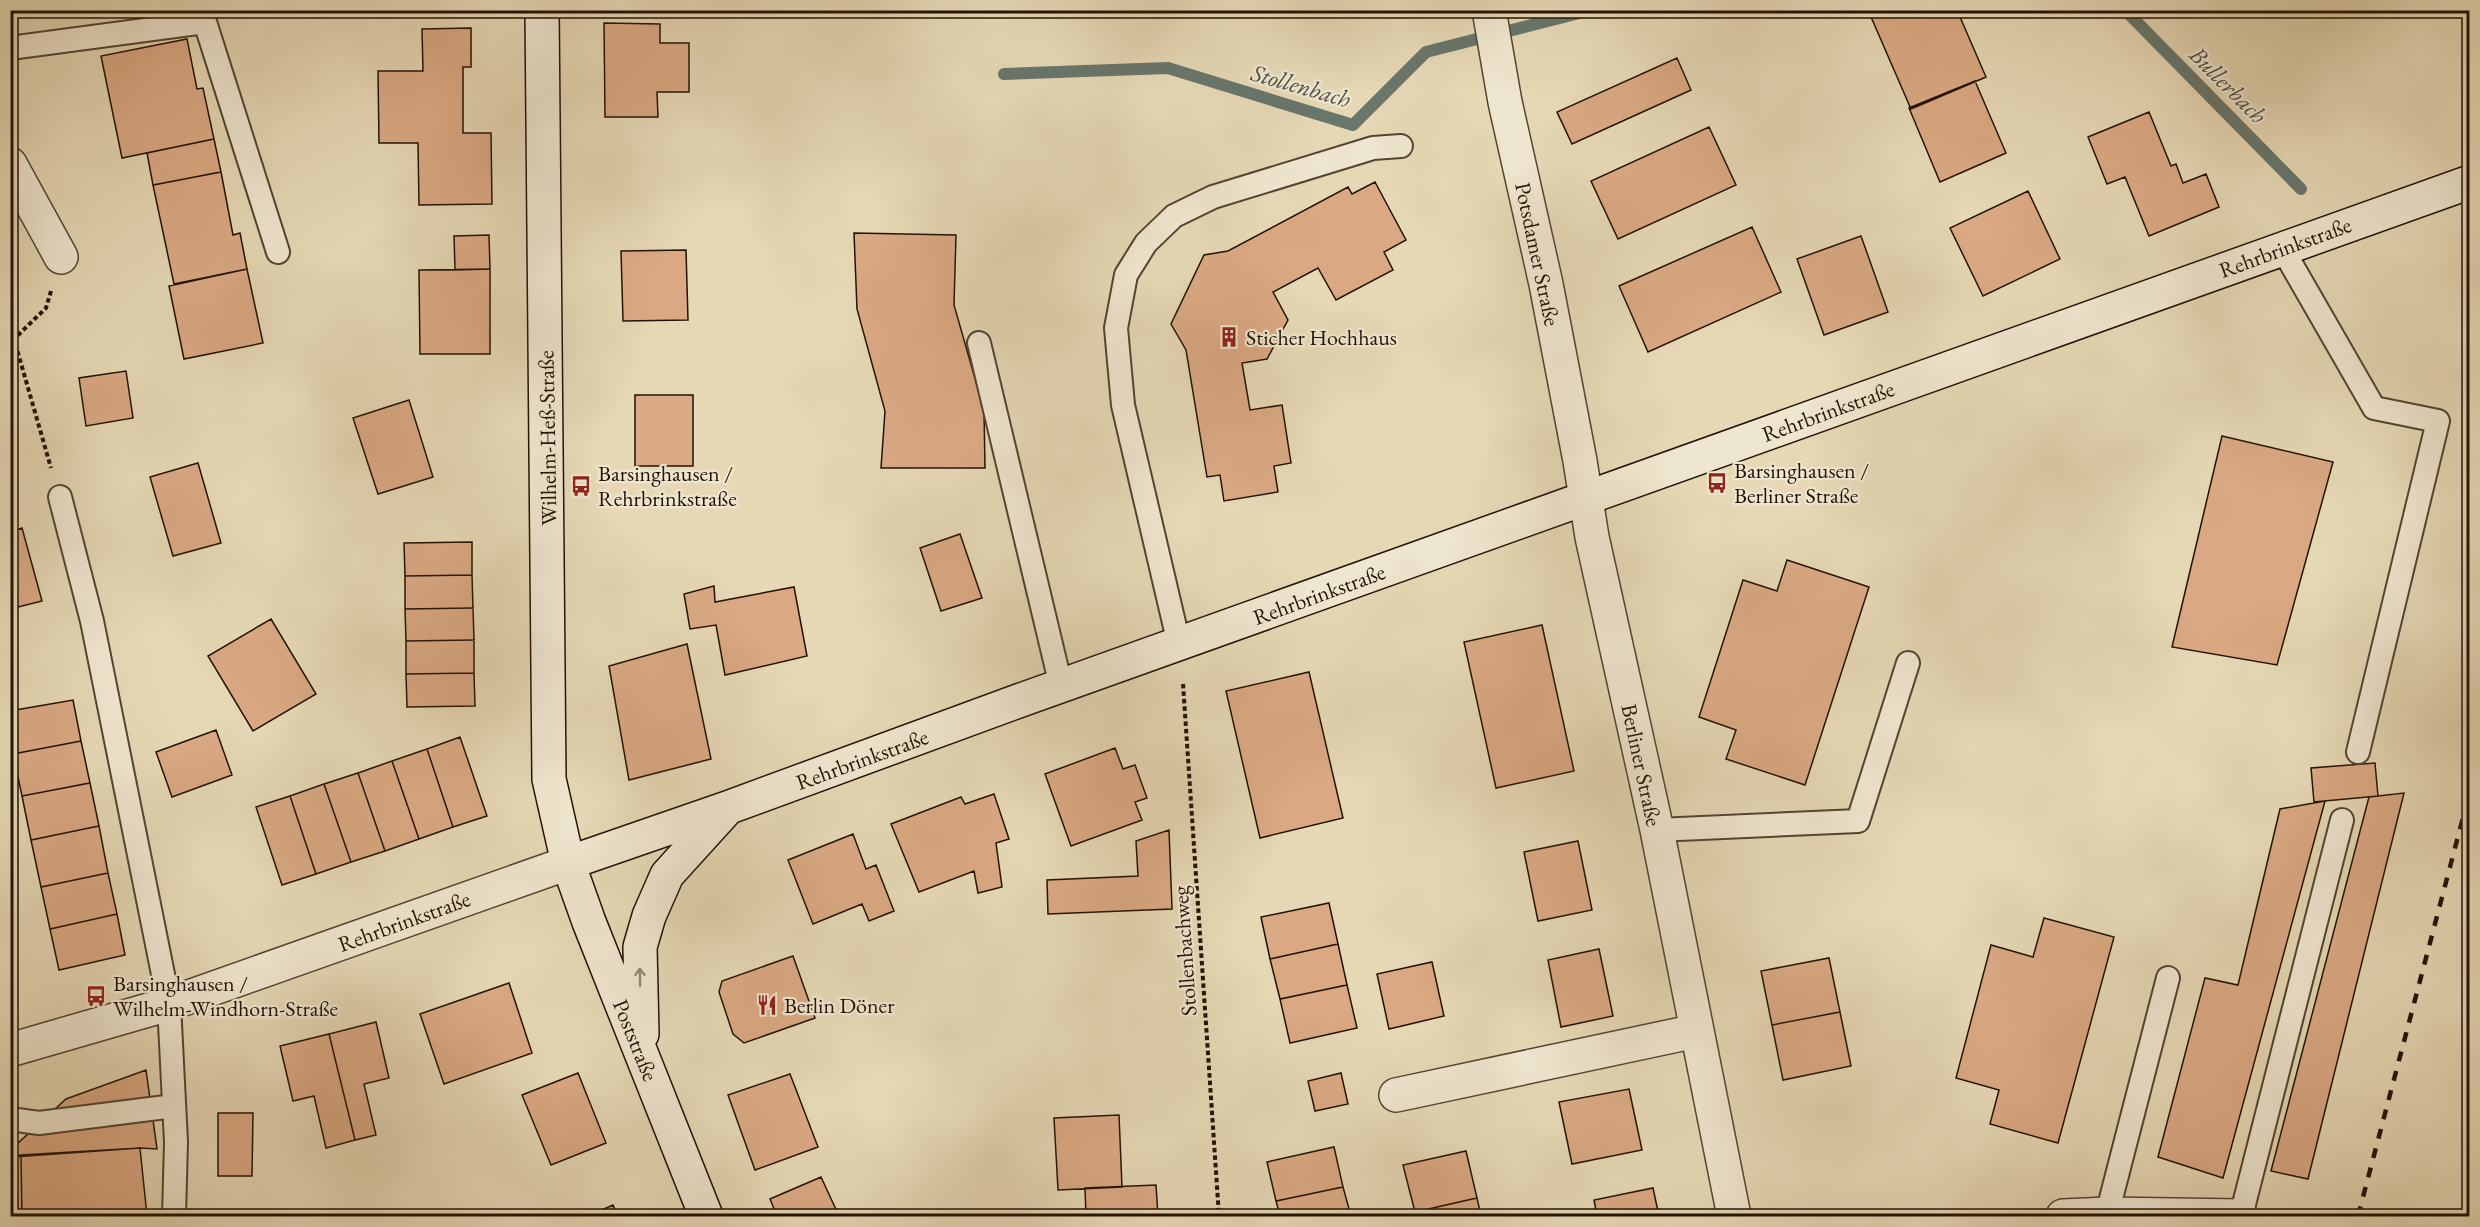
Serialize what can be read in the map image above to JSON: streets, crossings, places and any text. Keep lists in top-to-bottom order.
{
  "streets": {
    "main road": [
      "Rehrbrinkstraße",
      "Potsdamer Straße",
      "Wilhelm-Heß-Straße",
      "Berliner Straße",
      "Poststraße"
    ],
    "path": ["Stollenbachweg"]
  },
  "crossings": [
    ["Rehrbrinkstraße", "Potsdamer Straße"],
    ["Rehrbrinkstraße", "Wilhelm-Heß-Straße"],
    ["Rehrbrinkstraße", "Berliner Straße"],
    ["Rehrbrinkstraße", "Poststraße"],
    ["Potsdamer Straße", "Berliner Straße"],
    ["Wilhelm-Heß-Straße", "Poststraße"]
  ],
  "water": ["Bullerbach", "Stollenbach"],
  "places": {
    "building": ["Sticher Hochhaus"],
    "bus stop": ["Barsinghausen / Berliner Straße", "Barsinghausen / Rehrbrinkstraße", "Barsinghausen / Wilhelm-Windhorn-Straße"],
    "restaurant": ["Berlin Döner"]
  }
}
